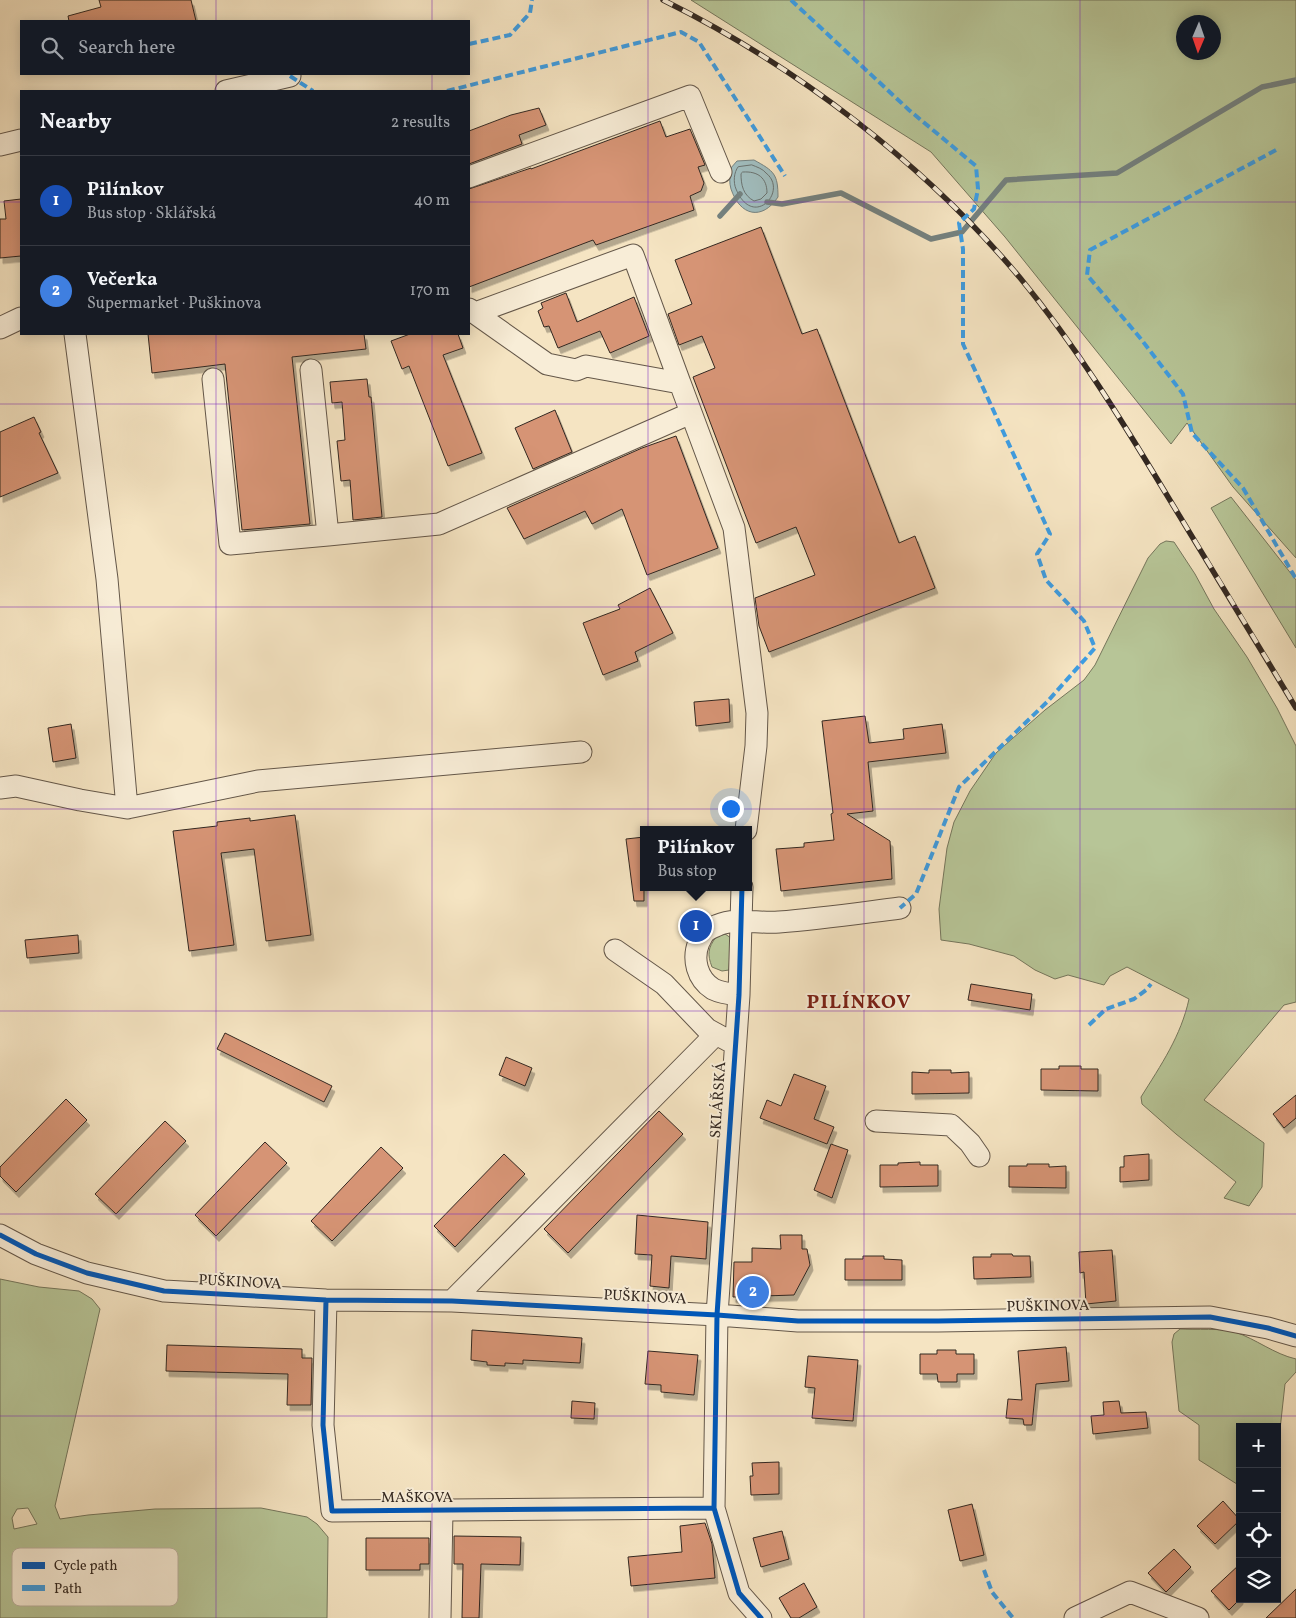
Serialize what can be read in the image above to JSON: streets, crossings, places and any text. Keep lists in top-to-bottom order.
{
  "streets": {
    "street": ["SKLÁŘSKÁ", "PUŠKINOVA", "MAŠKOVA"]
  },
  "crossings": [
    ["SKLÁŘSKÁ", "PUŠKINOVA"],
    ["PUŠKINOVA", "MAŠKOVA"]
  ],
  "districts": ["PILÍNKOV"],
  "legend": ["Cycle path", "Path"],
  "north": "bottom",
  "page": {
    "search": "Search here",
    "heading": ["Nearby", "2 results"],
    "list": [
      {
        "mark": "1",
        "name": "Pilínkov",
        "note": "Bus stop · Sklářská",
        "value": "40 m"
      },
      {
        "mark": "2",
        "name": "Večerka",
        "note": "Supermarket · Puškinova",
        "value": "170 m"
      }
    ],
    "popup": ["Pilínkov", "Bus stop"],
    "pins": ["1", "2"],
    "map_buttons": ["+", "−"]
  }
}
